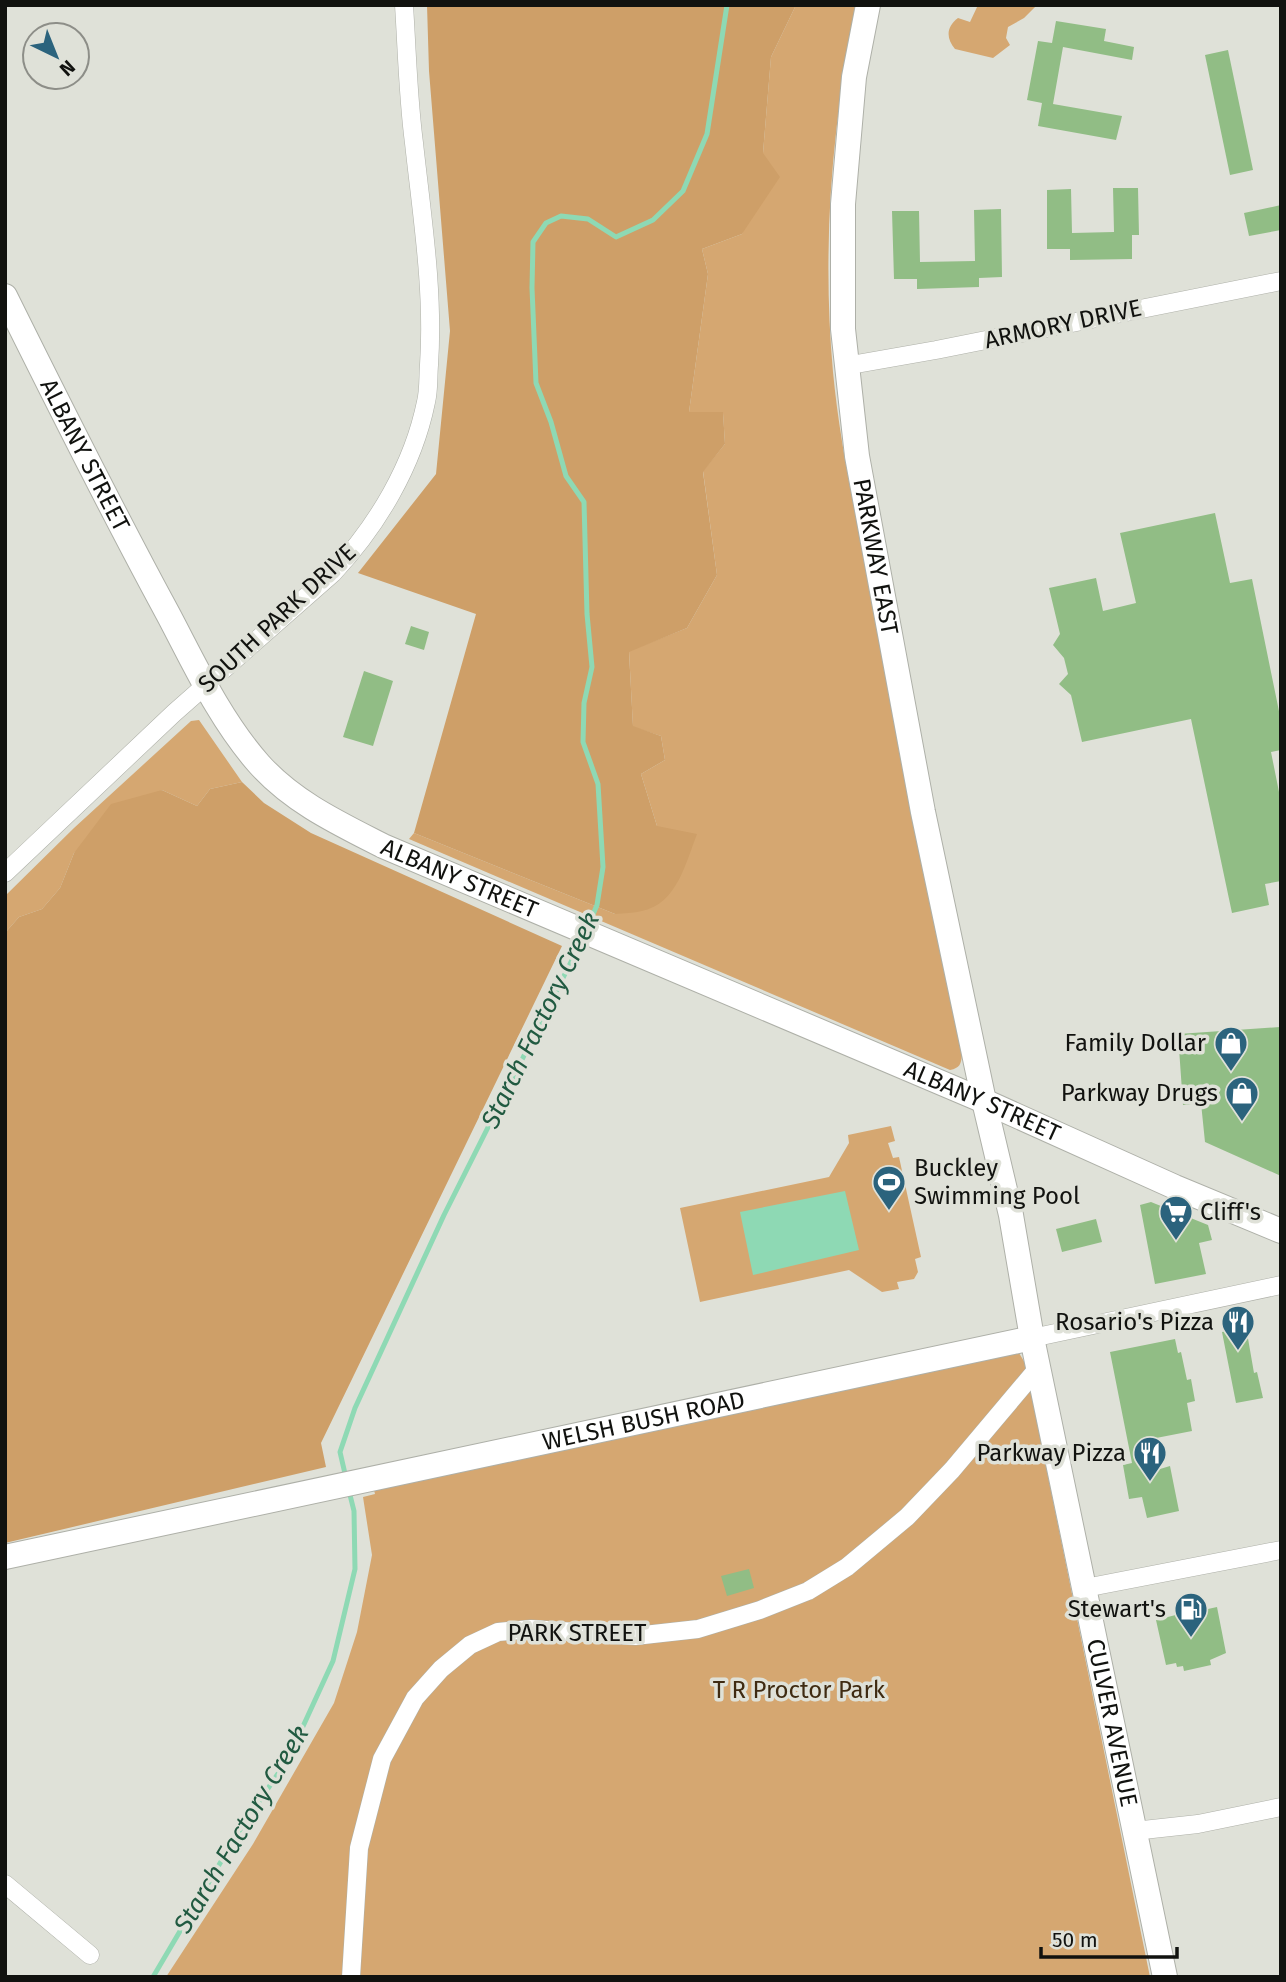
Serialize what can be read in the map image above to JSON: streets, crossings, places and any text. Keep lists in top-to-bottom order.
{
  "streets": {
    "street": [
      "ARMORY DRIVE",
      "ALBANY STREET",
      "PARKWAY EAST",
      "SOUTH PARK DRIVE",
      "WELSH BUSH ROAD",
      "PARK STREET",
      "CULVER AVENUE"
    ]
  },
  "crossings": [
    ["ARMORY DRIVE", "PARKWAY EAST"],
    ["ALBANY STREET", "PARKWAY EAST"],
    ["ALBANY STREET", "SOUTH PARK DRIVE"],
    ["ALBANY STREET", "CULVER AVENUE"],
    ["PARKWAY EAST", "CULVER AVENUE"],
    ["WELSH BUSH ROAD", "CULVER AVENUE"],
    ["PARK STREET", "CULVER AVENUE"]
  ],
  "water": ["Starch Factory Creek"],
  "parks": ["T R Proctor Park"],
  "places": {
    "shop": ["Family Dollar", "Parkway Drugs"],
    "sports": ["Buckley Swimming Pool"],
    "supermarket": ["Cliff's"],
    "restaurant": ["Rosario's Pizza", "Parkway Pizza"],
    "fuel station": ["Stewart's"]
  },
  "scale_bar": "50 m",
  "north": "bottom right"
}
